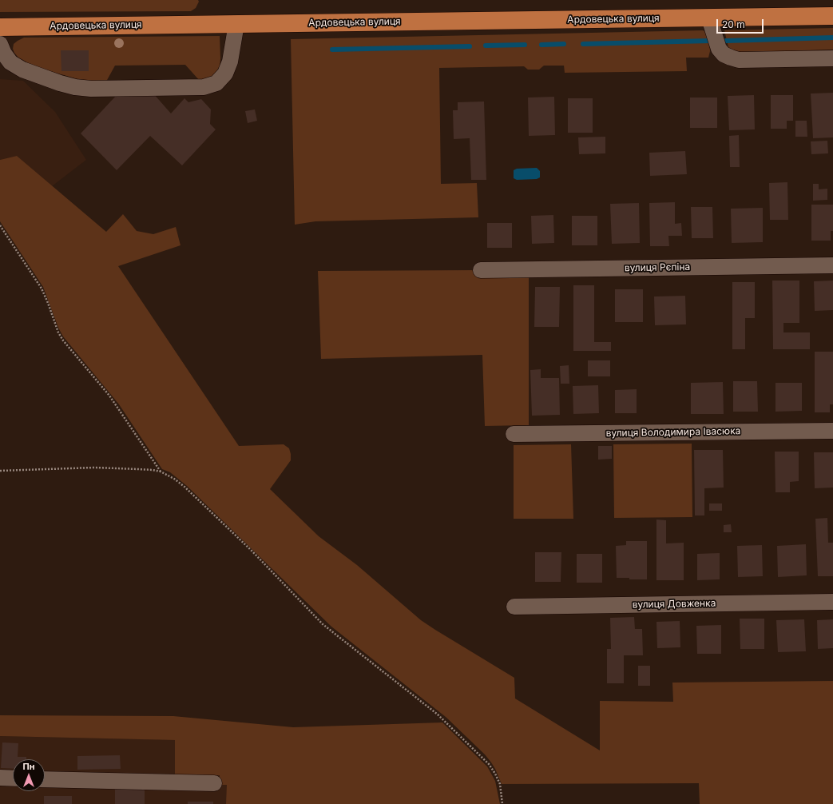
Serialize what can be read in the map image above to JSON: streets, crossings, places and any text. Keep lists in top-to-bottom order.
{
  "streets": {
    "highway": ["Ардовецька вулиця"],
    "street": ["вулиця Рєпіна", "вулиця Володимира Івасюка", "вулиця Довженка"]
  },
  "scale_bar": "20 m",
  "north": "top"
}
